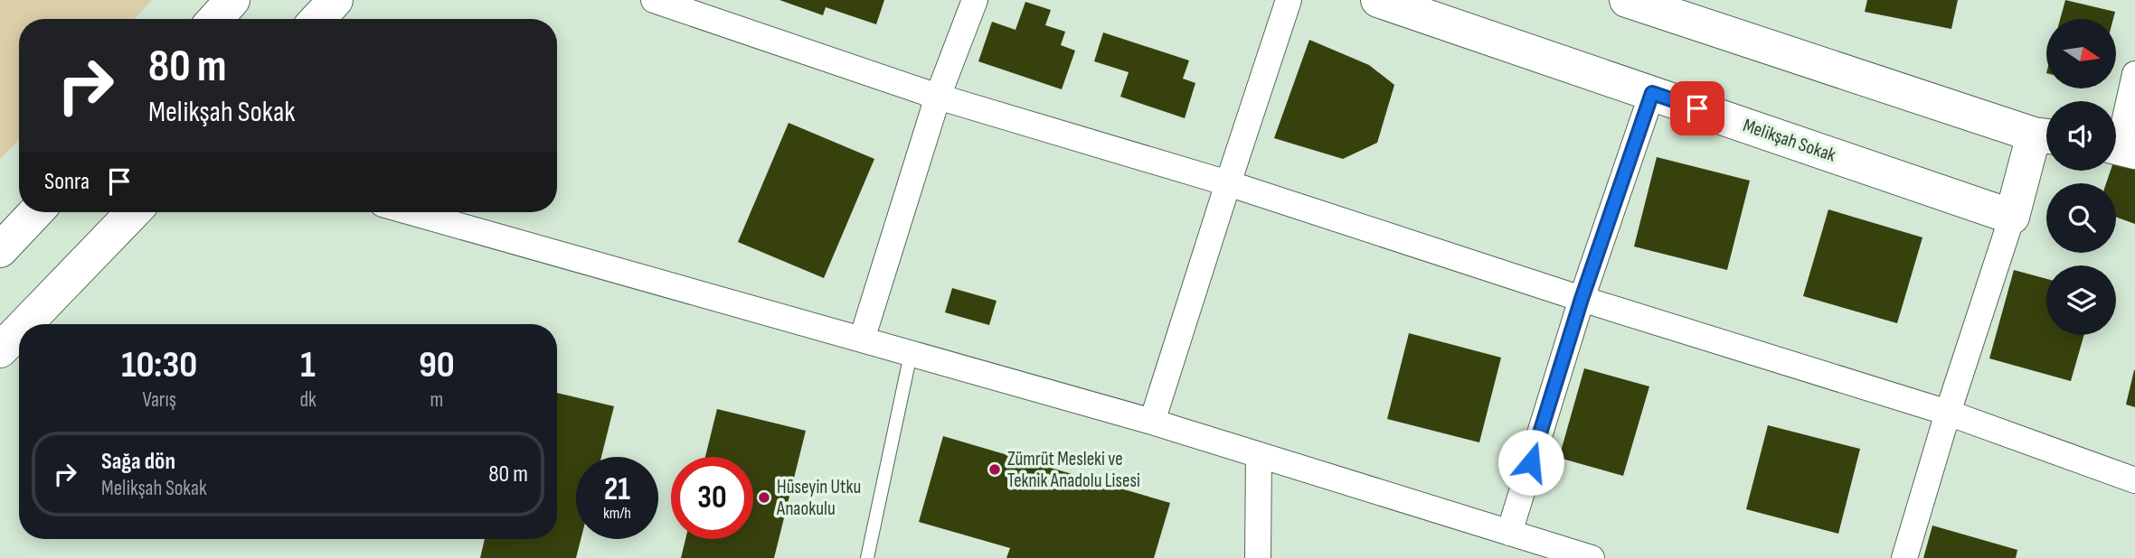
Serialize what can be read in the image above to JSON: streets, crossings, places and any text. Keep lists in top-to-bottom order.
{
  "streets": {
    "street": ["Melikşah Sokak"]
  },
  "places": ["Zümrüt Mesleki ve Teknik Anadolu Lisesi", "Hüseyin Utku Anaokulu"],
  "north": "right",
  "page": {
    "turn": ["80 m", "Melikşah Sokak"],
    "then": "Sonra",
    "eta": [
      "10:30",
      "Varış",
      "1",
      "dk",
      "90",
      "m"
    ],
    "list": [
      {
        "name": "Sağa dön",
        "note": "Melikşah Sokak",
        "value": "80 m"
      }
    ],
    "speed": "21 km/h",
    "limit": "30"
  }
}
